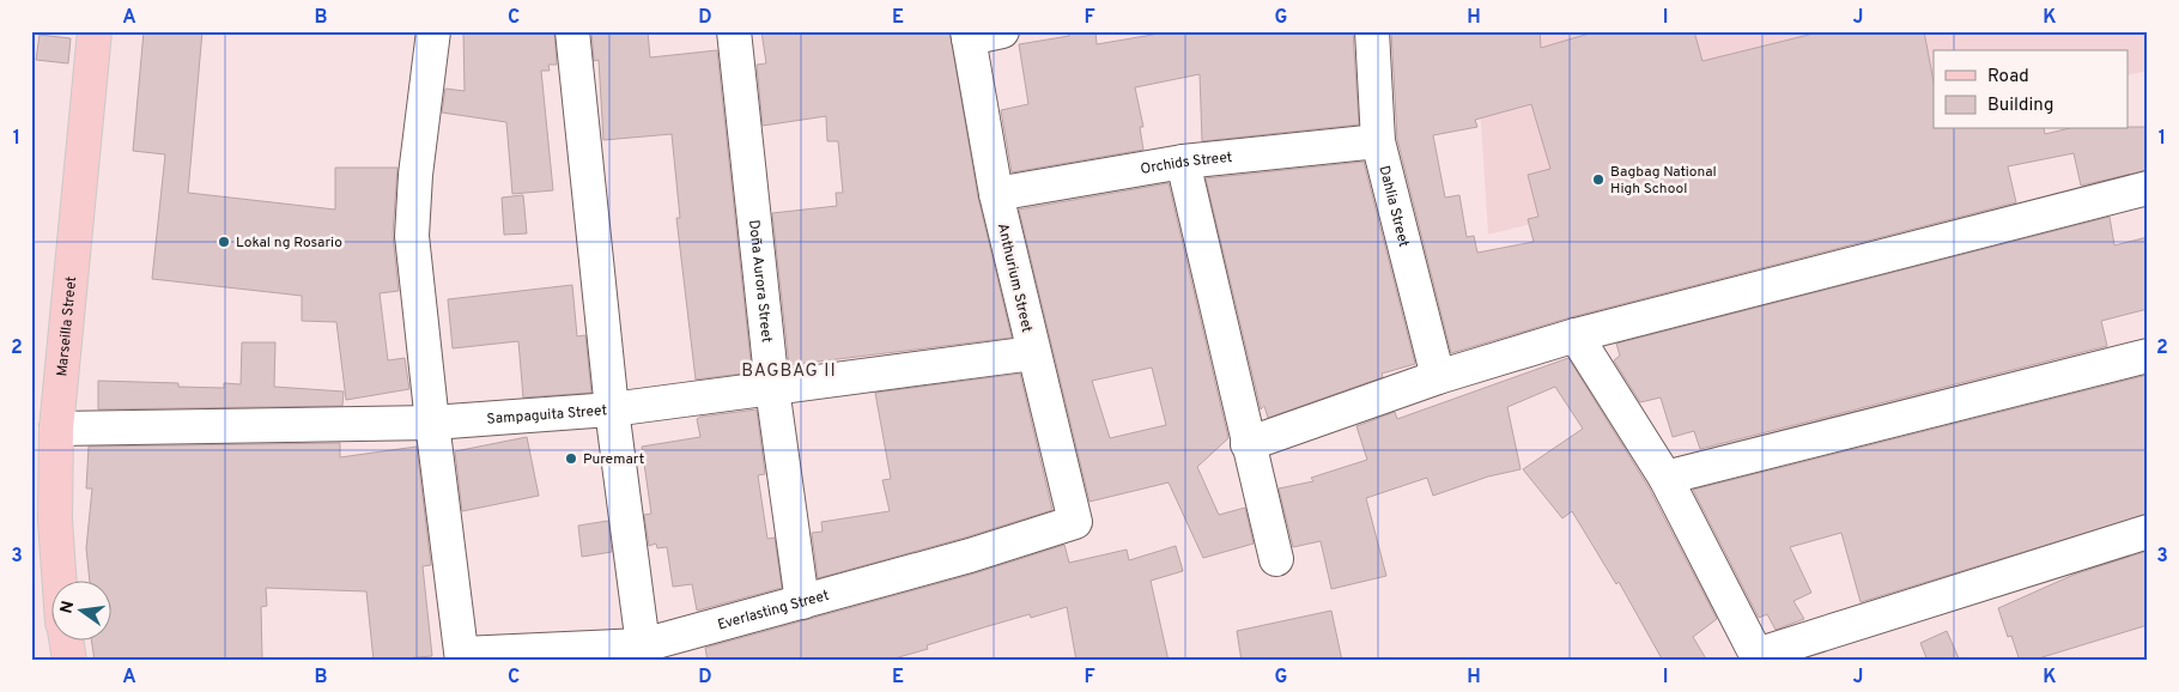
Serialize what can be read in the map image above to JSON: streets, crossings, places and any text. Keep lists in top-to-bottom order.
{
  "streets": {
    "main road": ["Marseilla Street"],
    "street": [
      "Orchids Street",
      "Dahlia Street",
      "Anthurium Street",
      "Doña Aurora Street",
      "Sampaguita Street",
      "Everlasting Street"
    ]
  },
  "crossings": [
    ["Orchids Street", "Dahlia Street"],
    ["Orchids Street", "Anthurium Street"],
    ["Anthurium Street", "Sampaguita Street"],
    ["Anthurium Street", "Everlasting Street"],
    ["Doña Aurora Street", "Sampaguita Street"],
    ["Doña Aurora Street", "Everlasting Street"],
    ["Marseilla Street", "Sampaguita Street"]
  ],
  "districts": ["BAGBAG II"],
  "places": ["Bagbag National High School", "Lokal ng Rosario", "Puremart"],
  "legend": ["Road", "Building"],
  "north": "left",
  "grid": {
    "columns": [
      "A",
      "B",
      "C",
      "D",
      "E",
      "F",
      "G",
      "H",
      "I",
      "J",
      "K"
    ],
    "rows": ["1", "2", "3"]
  }
}
